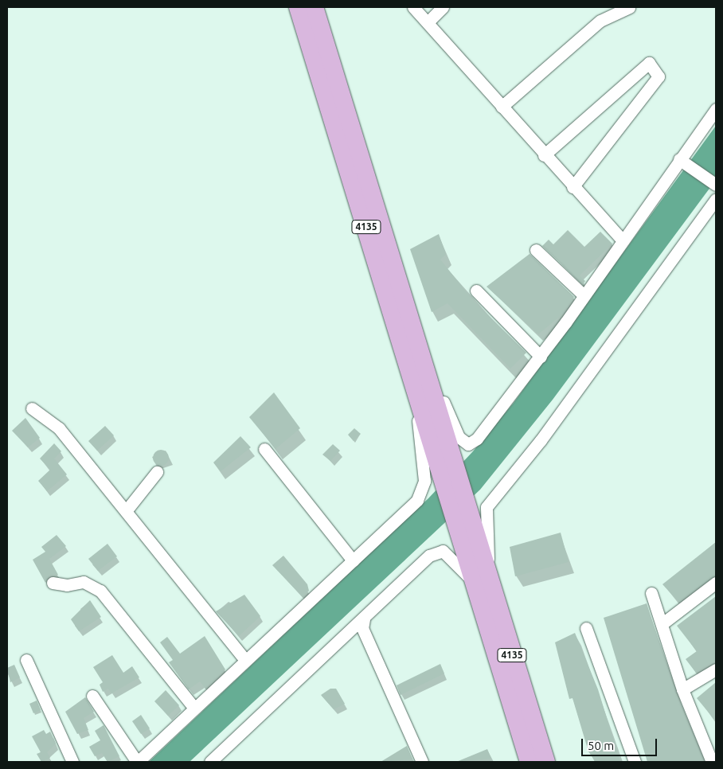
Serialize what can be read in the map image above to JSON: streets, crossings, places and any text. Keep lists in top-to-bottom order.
{
  "streets": {
    "main road": ["4135"]
  },
  "scale_bar": "50 m"
}
